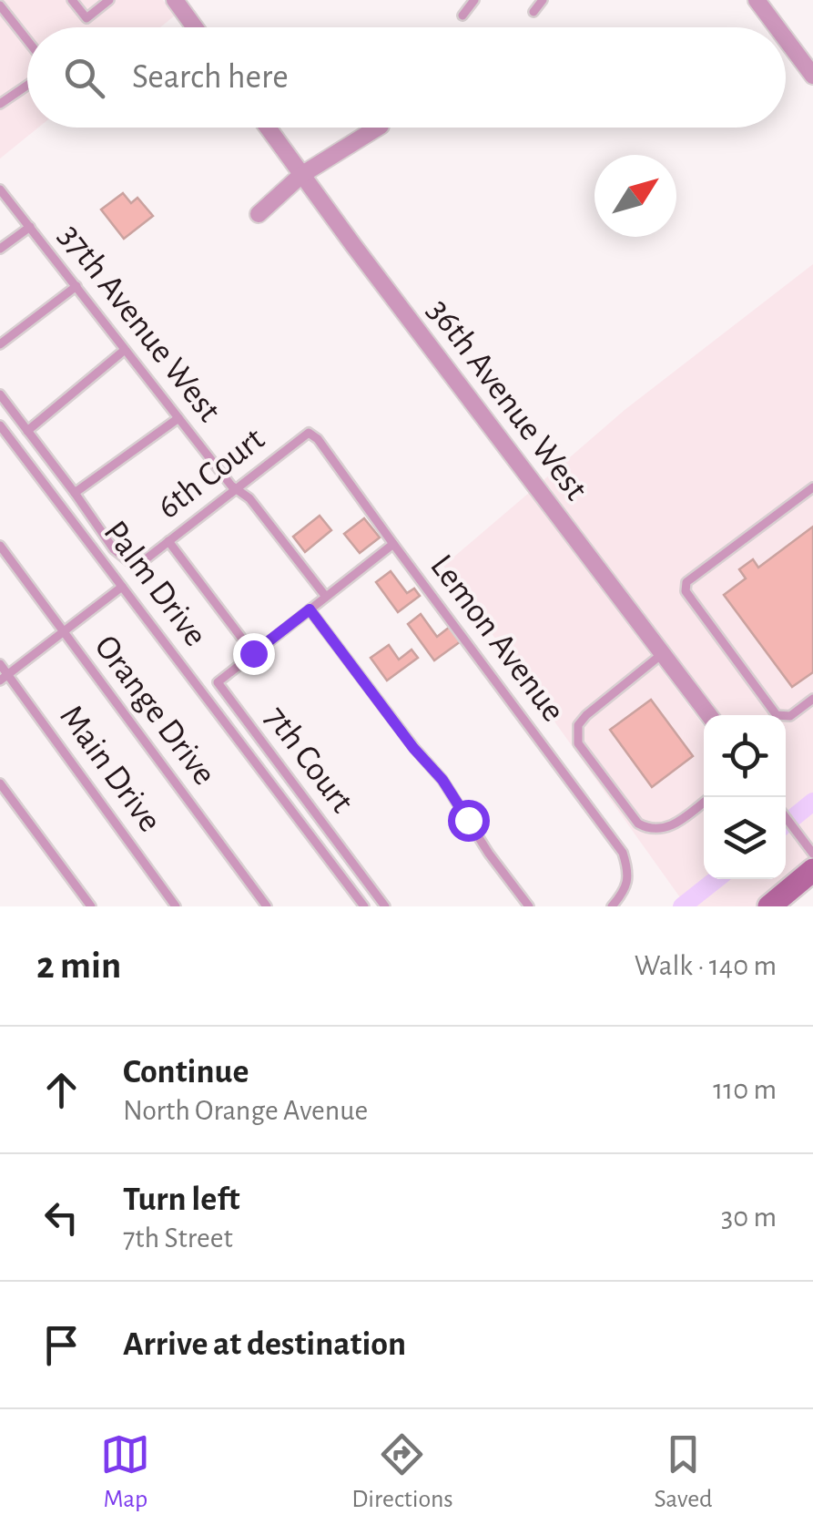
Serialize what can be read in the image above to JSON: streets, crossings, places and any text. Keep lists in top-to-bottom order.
{
  "streets": {
    "street": ["36th Avenue West"],
    "lane": [
      "37th Avenue West",
      "6th Court",
      "Palm Drive",
      "Lemon Avenue",
      "Orange Drive",
      "7th Court",
      "Main Drive"
    ]
  },
  "crossings": [
    ["37th Avenue West", "6th Court"],
    ["6th Court", "Lemon Avenue"]
  ],
  "north": "top right",
  "page": {
    "search": "Search here",
    "heading": ["2 min", "Walk · 140 m"],
    "list": [
      ["Continue", "North Orange Avenue", "110 m"],
      ["Turn left", "7th Street", "30 m"],
      "Arrive at destination"
    ],
    "nav": ["Map", "Directions", "Saved"]
  }
}
